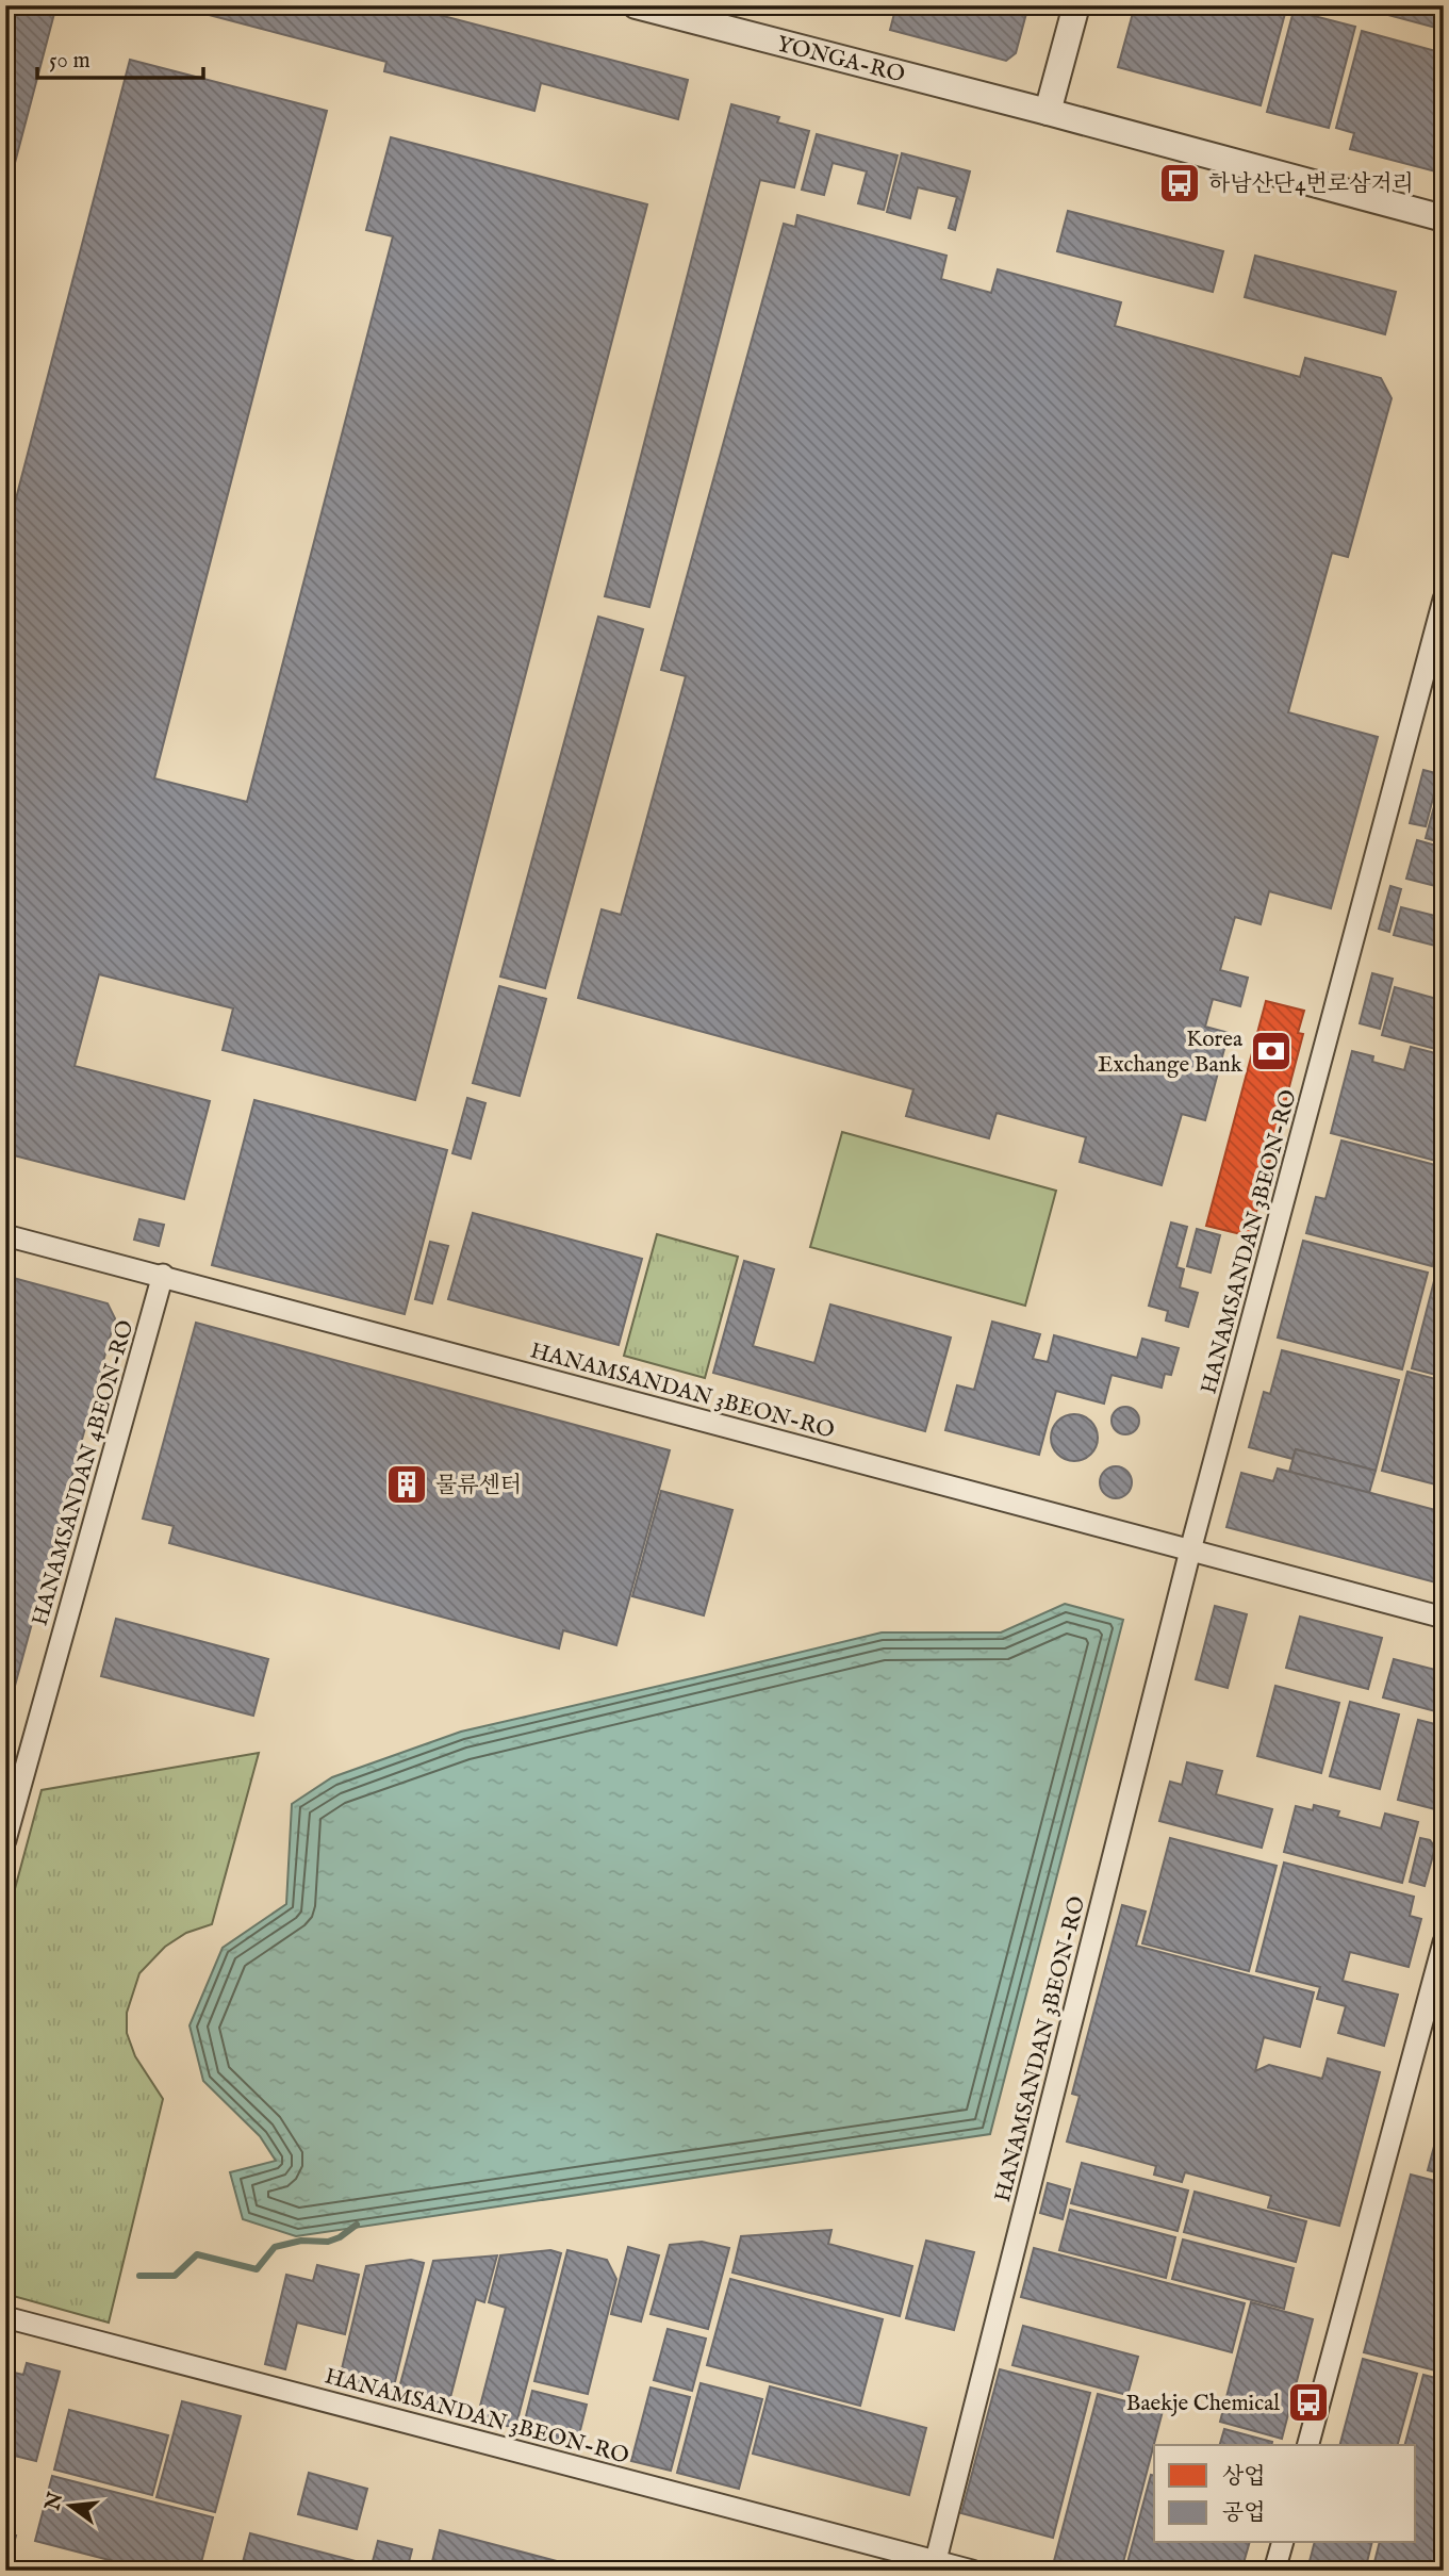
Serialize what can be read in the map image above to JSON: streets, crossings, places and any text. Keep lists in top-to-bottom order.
{
  "streets": {
    "street": ["YONGA-RO", "HANAMSANDAN 3BEON-RO", "HANAMSANDAN 4BEON-RO"]
  },
  "crossings": [
    ["HANAMSANDAN 3BEON-RO", "HANAMSANDAN 4BEON-RO"]
  ],
  "places": {
    "bus stop": ["하남산단4번로삼거리", "Baekje Chemical"],
    "bank": ["Korea Exchange Bank"],
    "building": ["물류센터"]
  },
  "legend": ["상업", "공업"],
  "scale_bar": "50 m",
  "north": "left"
}
